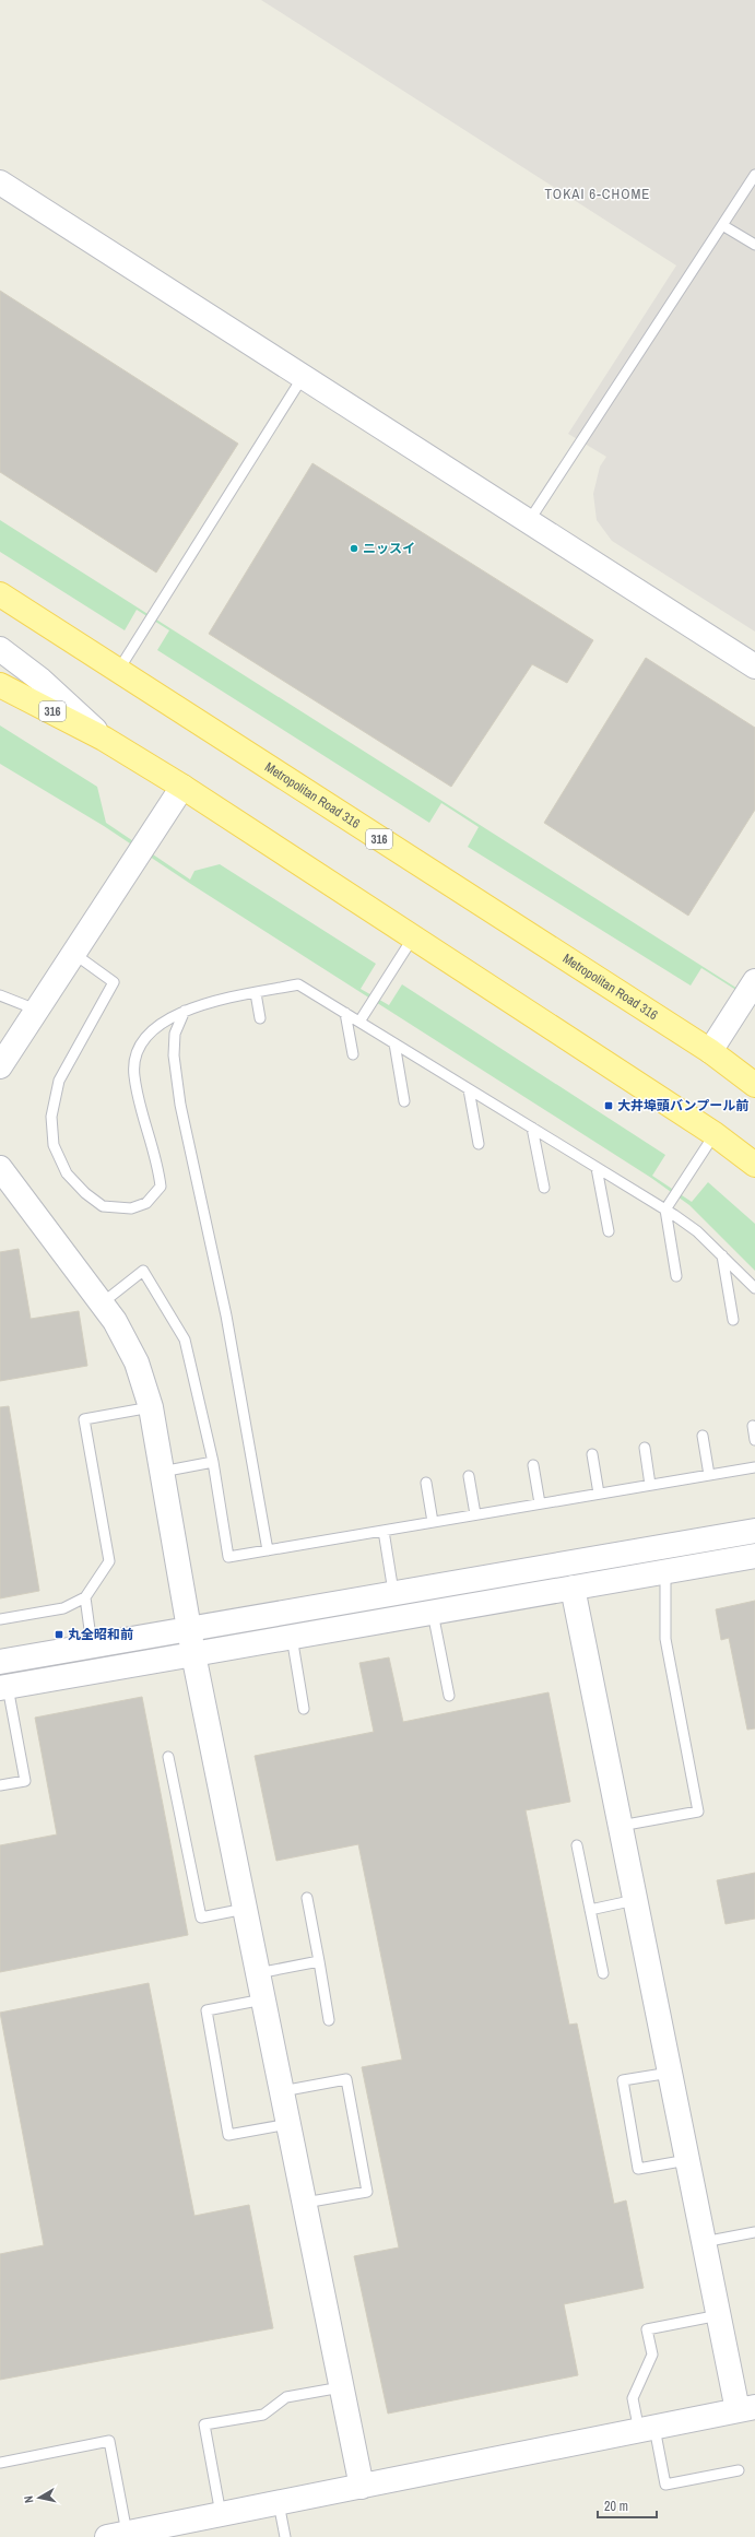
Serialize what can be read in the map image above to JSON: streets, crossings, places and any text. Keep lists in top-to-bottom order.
{
  "streets": {
    "main road": ["316", "Metropolitan Road 316"]
  },
  "districts": ["TOKAI 6-CHOME"],
  "places": {
    "other": ["ニッスイ"],
    "transit": ["大井埠頭バンプール前", "丸全昭和前"]
  },
  "scale_bar": "20 m",
  "north": "left"
}
